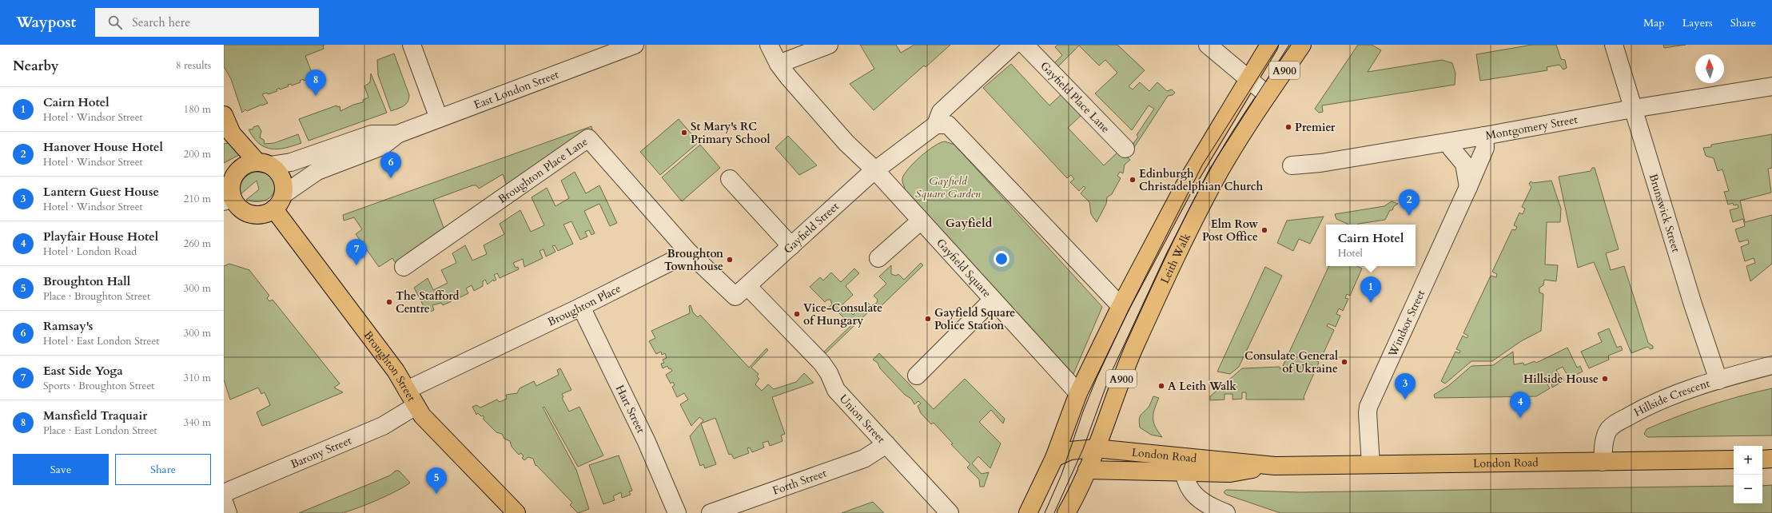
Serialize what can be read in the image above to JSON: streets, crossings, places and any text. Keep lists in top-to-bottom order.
{
  "streets": {
    "main road": [
      "A900",
      "Leith Walk",
      "Broughton Street",
      "London Road"
    ],
    "street": [
      "East London Street",
      "Gayfield Place Lane",
      "Montgomery Street",
      "Broughton Place Lane",
      "Brunswick Street",
      "Gayfield Street",
      "Gayfield Square",
      "Broughton Place",
      "Windsor Street",
      "Hillside Crescent",
      "Hart Street",
      "Union Street",
      "Barony Street",
      "Forth Street"
    ]
  },
  "crossings": [
    ["A900", "Leith Walk"],
    ["A900", "Gayfield Square"],
    ["A900", "London Road"],
    ["East London Street", "Broughton Street"],
    ["Montgomery Street", "Brunswick Street"],
    ["Montgomery Street", "Windsor Street"],
    ["Broughton Place Lane", "Broughton Place"],
    ["Brunswick Street", "Hillside Crescent"],
    ["Gayfield Street", "Gayfield Square"],
    ["Gayfield Street", "Union Street"],
    ["Leith Walk", "London Road"],
    ["Broughton Place", "Broughton Street"],
    ["Broughton Place", "Hart Street"],
    ["Windsor Street", "London Road"],
    ["Broughton Street", "Barony Street"],
    ["Hillside Crescent", "London Road"],
    ["Union Street", "Forth Street"]
  ],
  "districts": ["Gayfield"],
  "parks": ["Gayfield Square Garden"],
  "places": [
    "Premier",
    "St Mary's RC Primary School",
    "Edinburgh Christadelphian Church",
    "Elm Row Post Office",
    "Broughton Townhouse",
    "The Stafford Centre",
    "Vice-Consulate of Hungary",
    "Gayfield Square Police Station",
    "Consulate General of Ukraine",
    "Hillside House",
    "A Leith Walk"
  ],
  "north": "top",
  "page": {
    "header": "Waypost",
    "search": "Search here",
    "nav": ["Map", "Layers", "Share"],
    "heading": ["Nearby", "8 results"],
    "pins": [
      "8",
      "6",
      "2",
      "7",
      "1",
      "3",
      "4",
      "5"
    ],
    "list": [
      {
        "mark": "1",
        "name": "Cairn Hotel",
        "note": "Hotel · Windsor Street",
        "value": "180 m"
      },
      {
        "mark": "2",
        "name": "Hanover House Hotel",
        "note": "Hotel · Windsor Street",
        "value": "200 m"
      },
      {
        "mark": "3",
        "name": "Lantern Guest House",
        "note": "Hotel · Windsor Street",
        "value": "210 m"
      },
      {
        "mark": "4",
        "name": "Playfair House Hotel",
        "note": "Hotel · London Road",
        "value": "260 m"
      },
      {
        "mark": "5",
        "name": "Broughton Hall",
        "note": "Place · Broughton Street",
        "value": "300 m"
      },
      {
        "mark": "6",
        "name": "Ramsay's",
        "note": "Hotel · East London Street",
        "value": "300 m"
      },
      {
        "mark": "7",
        "name": "East Side Yoga",
        "note": "Sports · Broughton Street",
        "value": "310 m"
      },
      {
        "mark": "8",
        "name": "Mansfield Traquair",
        "note": "Place · East London Street",
        "value": "340 m"
      }
    ],
    "popup": ["Cairn Hotel", "Hotel"],
    "buttons": ["Save", "Share"],
    "map_buttons": ["+", "−"]
  }
}
